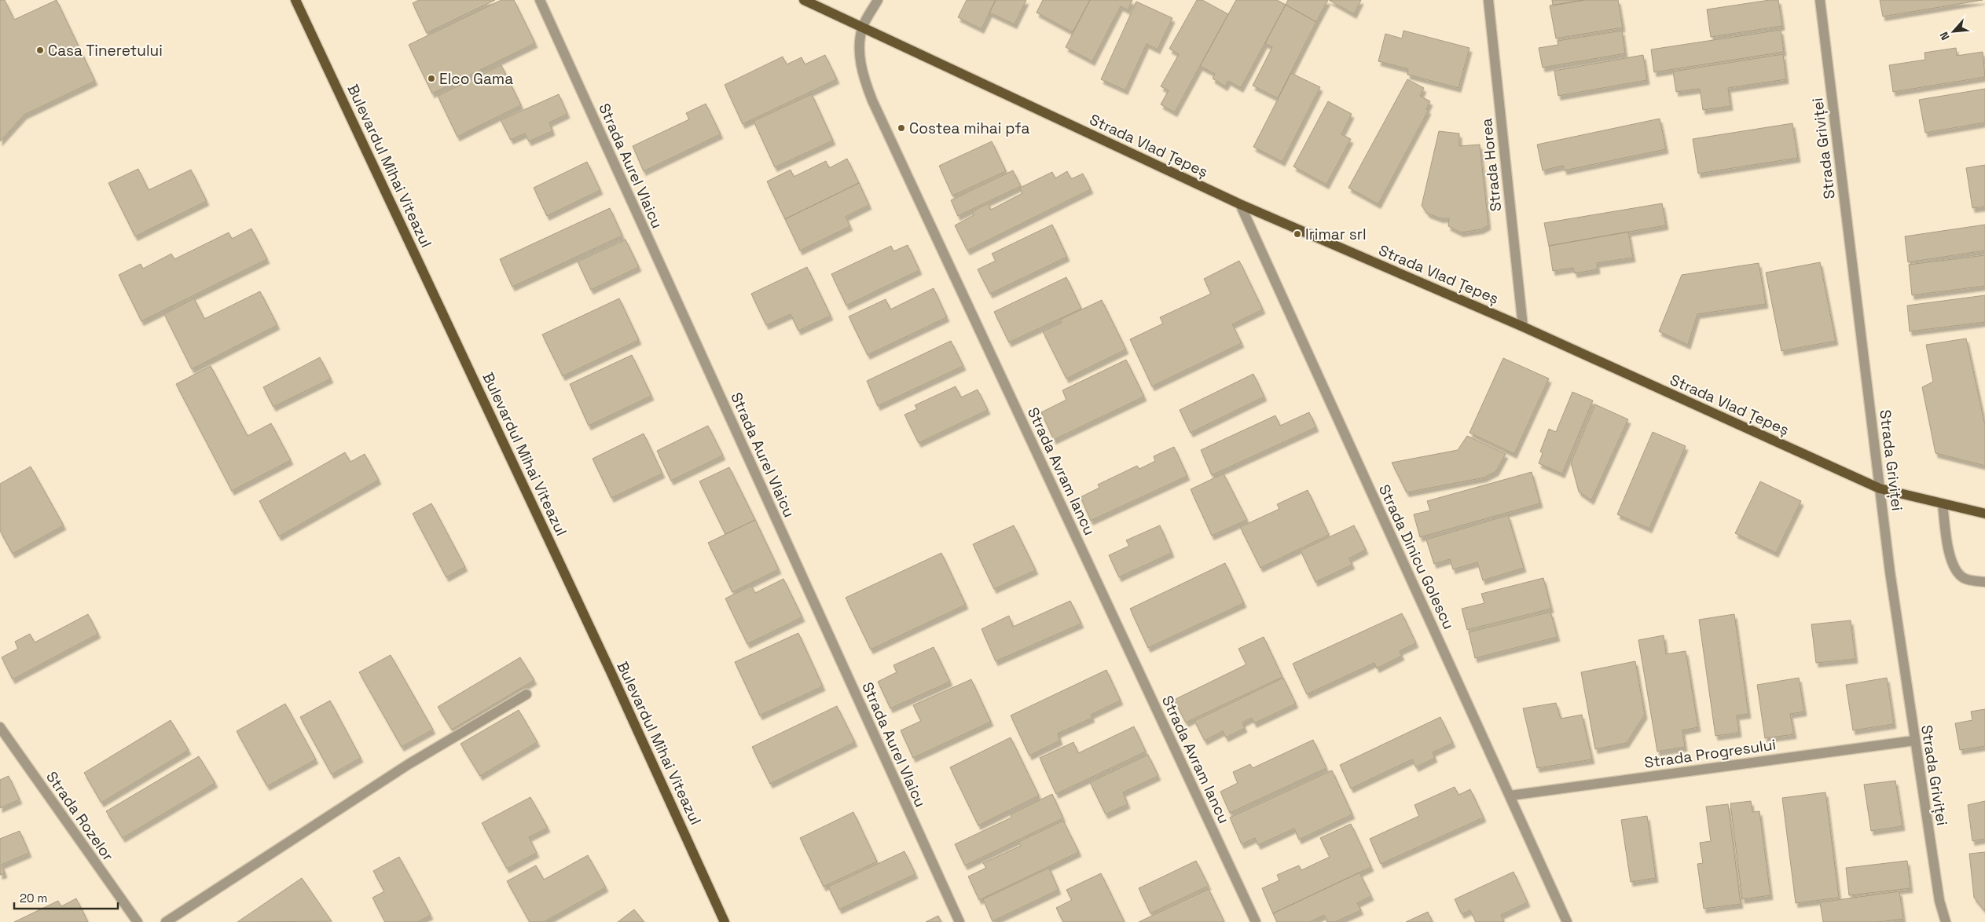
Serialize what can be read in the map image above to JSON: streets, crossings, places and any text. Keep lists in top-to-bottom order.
{
  "streets": {
    "main road": ["Strada Vlad Țepeș", "Bulevardul Mihai Viteazul"],
    "street": [
      "Strada Griviței",
      "Strada Horea",
      "Strada Aurel Vlaicu",
      "Strada Avram Iancu",
      "Strada Dinicu Golescu",
      "Strada Progresului",
      "Strada Rozelor"
    ]
  },
  "crossings": [
    ["Strada Vlad Țepeș", "Strada Griviței"],
    ["Strada Vlad Țepeș", "Strada Horea"],
    ["Strada Vlad Țepeș", "Strada Avram Iancu"],
    ["Strada Vlad Țepeș", "Strada Dinicu Golescu"],
    ["Strada Griviței", "Strada Progresului"],
    ["Strada Dinicu Golescu", "Strada Progresului"]
  ],
  "places": [
    "Casa Tineretului",
    "Elco Gama",
    "Costea mihai pfa",
    "Irimar srl"
  ],
  "scale_bar": "20 m",
  "north": "bottom left"
}
